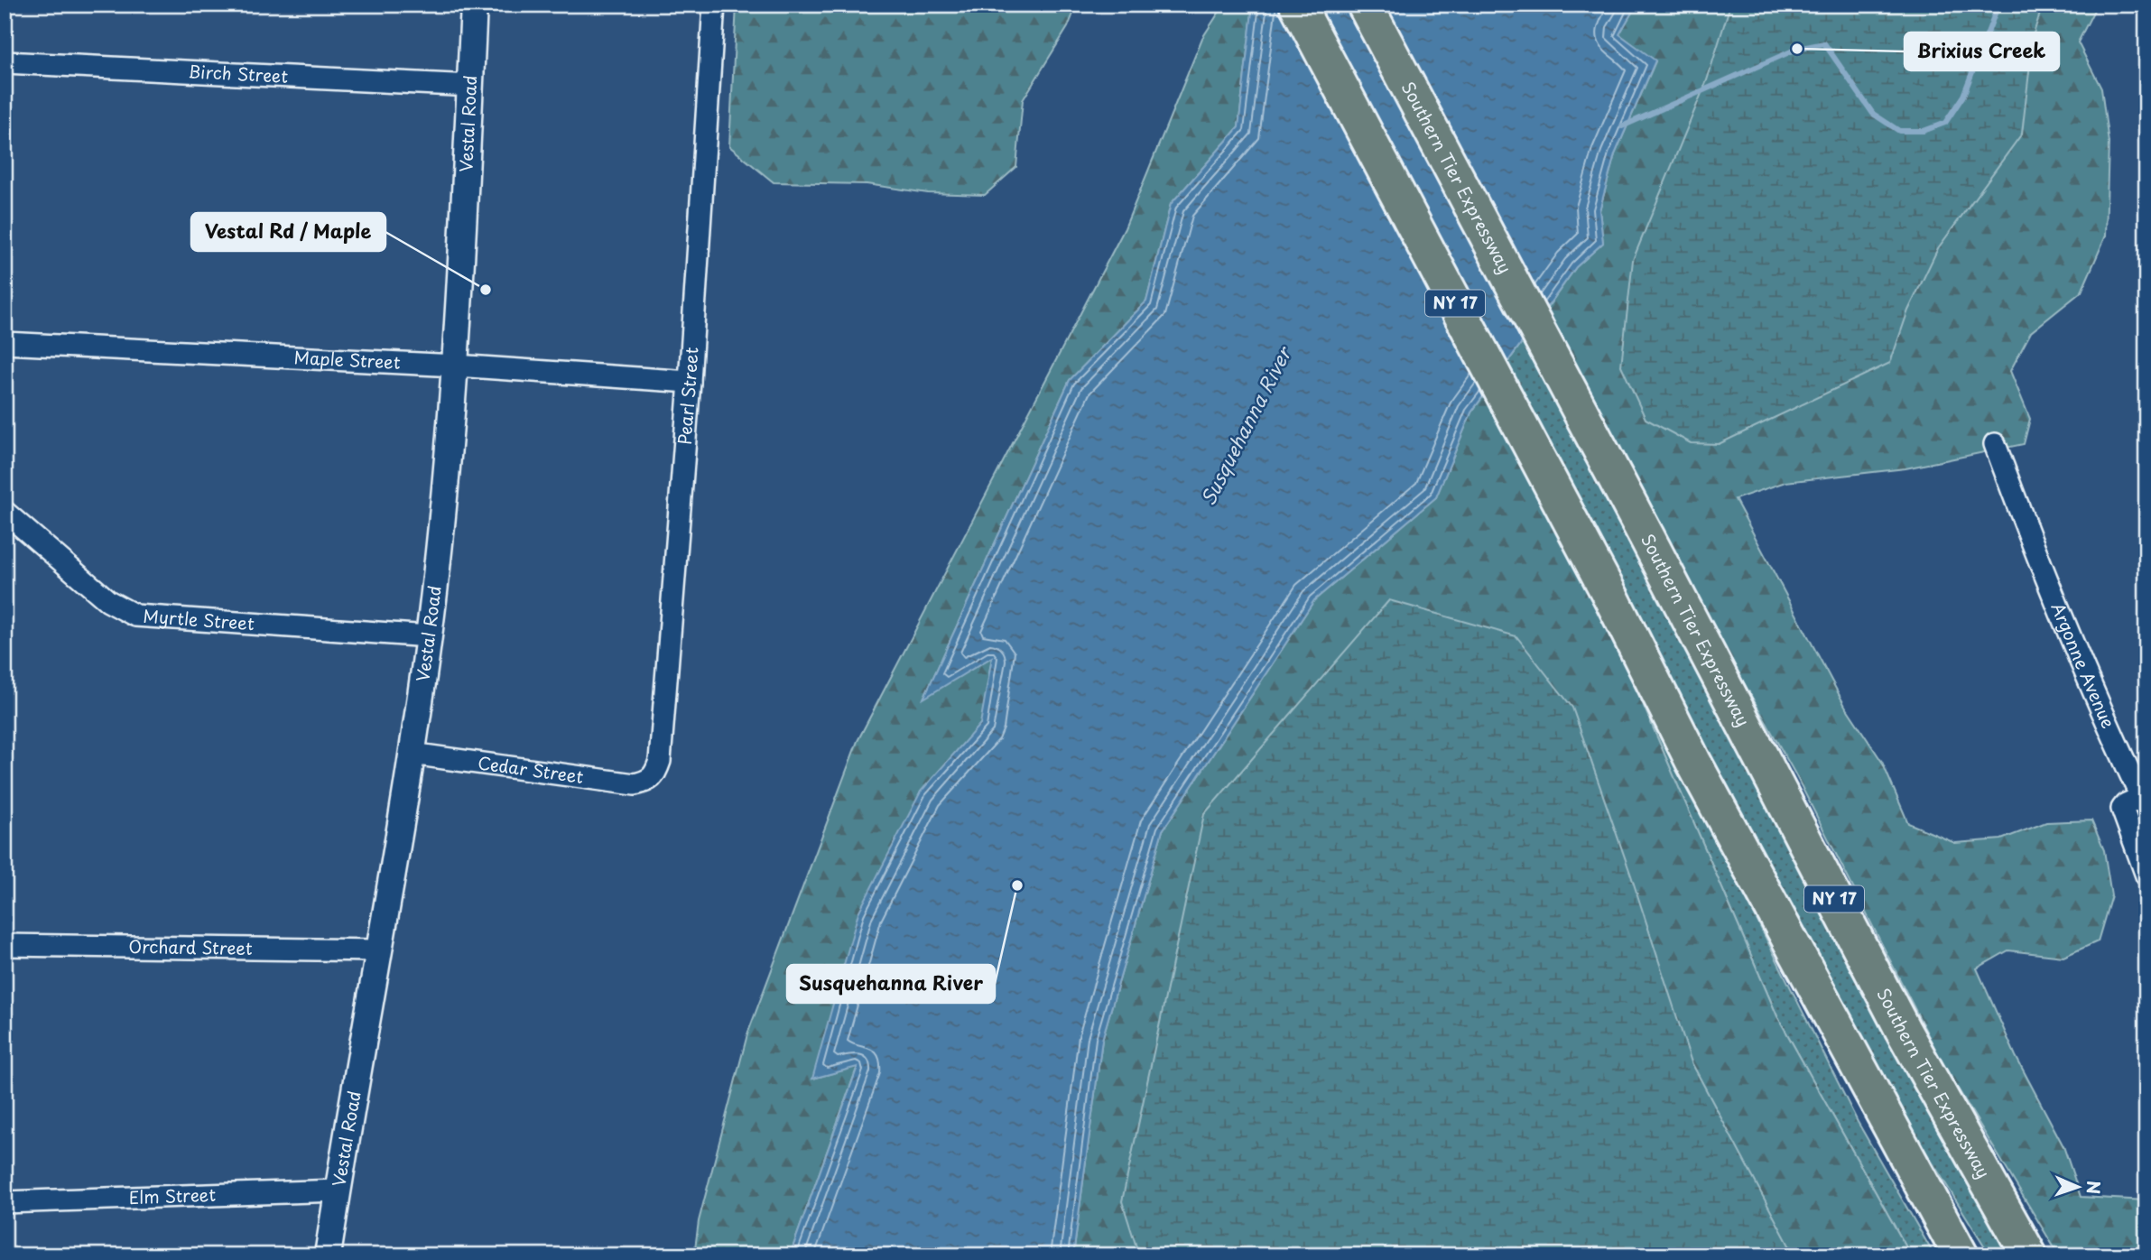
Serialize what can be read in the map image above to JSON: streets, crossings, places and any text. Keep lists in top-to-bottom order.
{
  "streets": {
    "highway": ["Southern Tier Expressway", "NY 17"],
    "street": [
      "Birch Street",
      "Vestal Road",
      "Maple Street",
      "Pearl Street",
      "Myrtle Street",
      "Argonne Avenue",
      "Cedar Street",
      "Orchard Street",
      "Elm Street"
    ]
  },
  "crossings": [
    ["Birch Street", "Vestal Road"],
    ["Vestal Road", "Maple Street"],
    ["Vestal Road", "Myrtle Street"],
    ["Vestal Road", "Cedar Street"],
    ["Vestal Road", "Orchard Street"],
    ["Vestal Road", "Elm Street"],
    ["Maple Street", "Pearl Street"],
    ["Pearl Street", "Cedar Street"]
  ],
  "water": ["Susquehanna River"],
  "places": ["Brixius Creek", "Vestal Rd / Maple", "Susquehanna River"],
  "north": "right"
}
